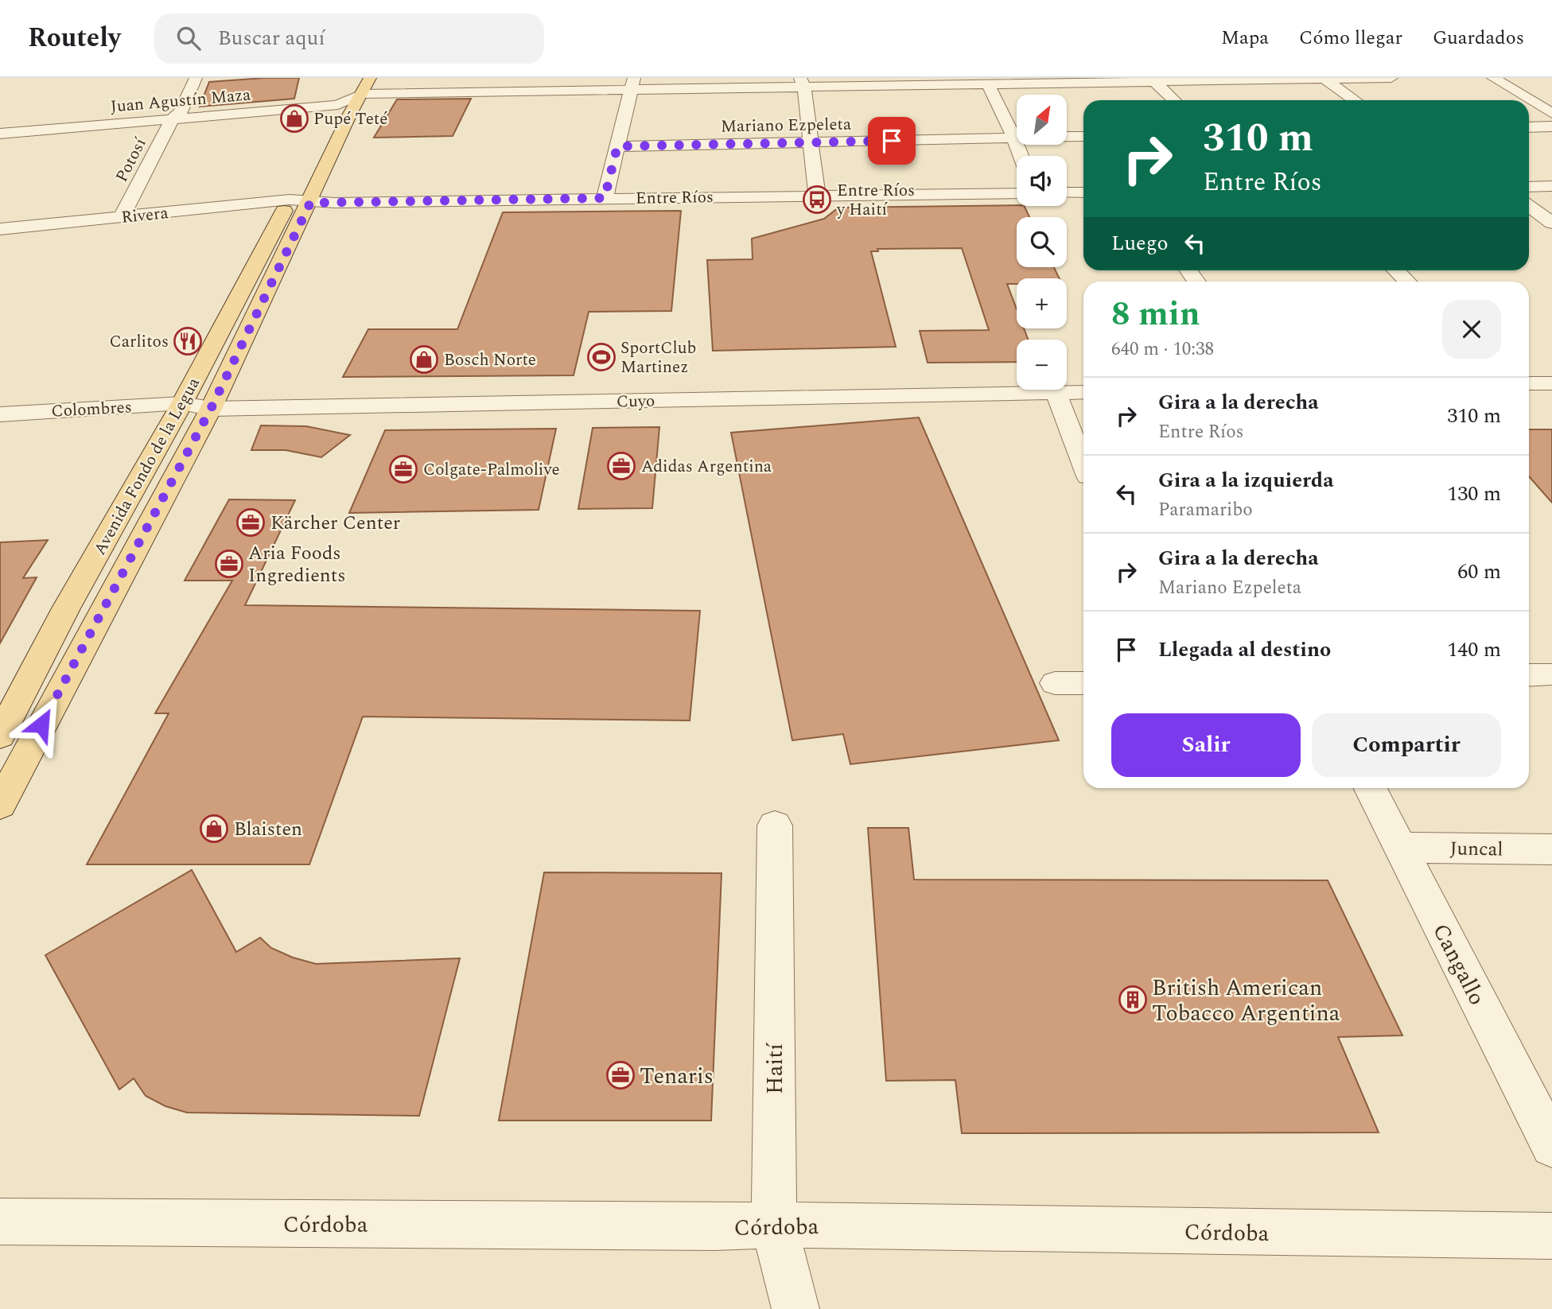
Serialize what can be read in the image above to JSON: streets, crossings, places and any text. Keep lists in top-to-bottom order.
{
  "streets": {
    "main road": ["Avenida Fondo de la Legua"],
    "street": [
      "Juan Agustín Maza",
      "Mariano Ezpeleta",
      "Potosí",
      "Entre Ríos",
      "Rivera",
      "Cuyo",
      "Colombres",
      "Juncal",
      "Cangallo",
      "Haití",
      "Córdoba"
    ]
  },
  "crossings": [
    ["Juan Agustín Maza", "Potosí"],
    ["Juan Agustín Maza", "Avenida Fondo de la Legua"],
    ["Potosí", "Rivera"],
    ["Entre Ríos", "Rivera"],
    ["Entre Ríos", "Avenida Fondo de la Legua"],
    ["Rivera", "Avenida Fondo de la Legua"],
    ["Cuyo", "Colombres"],
    ["Cuyo", "Avenida Fondo de la Legua"],
    ["Colombres", "Avenida Fondo de la Legua"],
    ["Juncal", "Cangallo"],
    ["Haití", "Córdoba"]
  ],
  "places": {
    "shop": ["Pupé Teté", "Bosch Norte", "Blaisten"],
    "bus stop": ["Entre Ríos y Haití"],
    "restaurant": ["Carlitos"],
    "sports": ["SportClub Martinez"],
    "office": [
      "Adidas Argentina",
      "Colgate-Palmolive",
      "Kärcher Center",
      "Aria Foods Ingredients",
      "Tenaris"
    ],
    "building": ["British American Tobacco Argentina"]
  },
  "north": "top right",
  "page": {
    "header": "Routely",
    "search": "Buscar aquí",
    "nav": ["Mapa", "Cómo llegar", "Guardados"],
    "map_buttons": ["+", "−"],
    "turn": ["310 m", "Entre Ríos"],
    "then": "Luego",
    "heading": ["8 min", "640 m · 10:38"],
    "list": [
      {
        "name": "Gira a la derecha",
        "note": "Entre Ríos",
        "value": "310 m"
      },
      {
        "name": "Gira a la izquierda",
        "note": "Paramaribo",
        "value": "130 m"
      },
      {
        "name": "Gira a la derecha",
        "note": "Mariano Ezpeleta",
        "value": "60 m"
      },
      {
        "name": "Llegada al destino",
        "value": "140 m"
      }
    ],
    "buttons": ["Salir", "Compartir"]
  }
}
